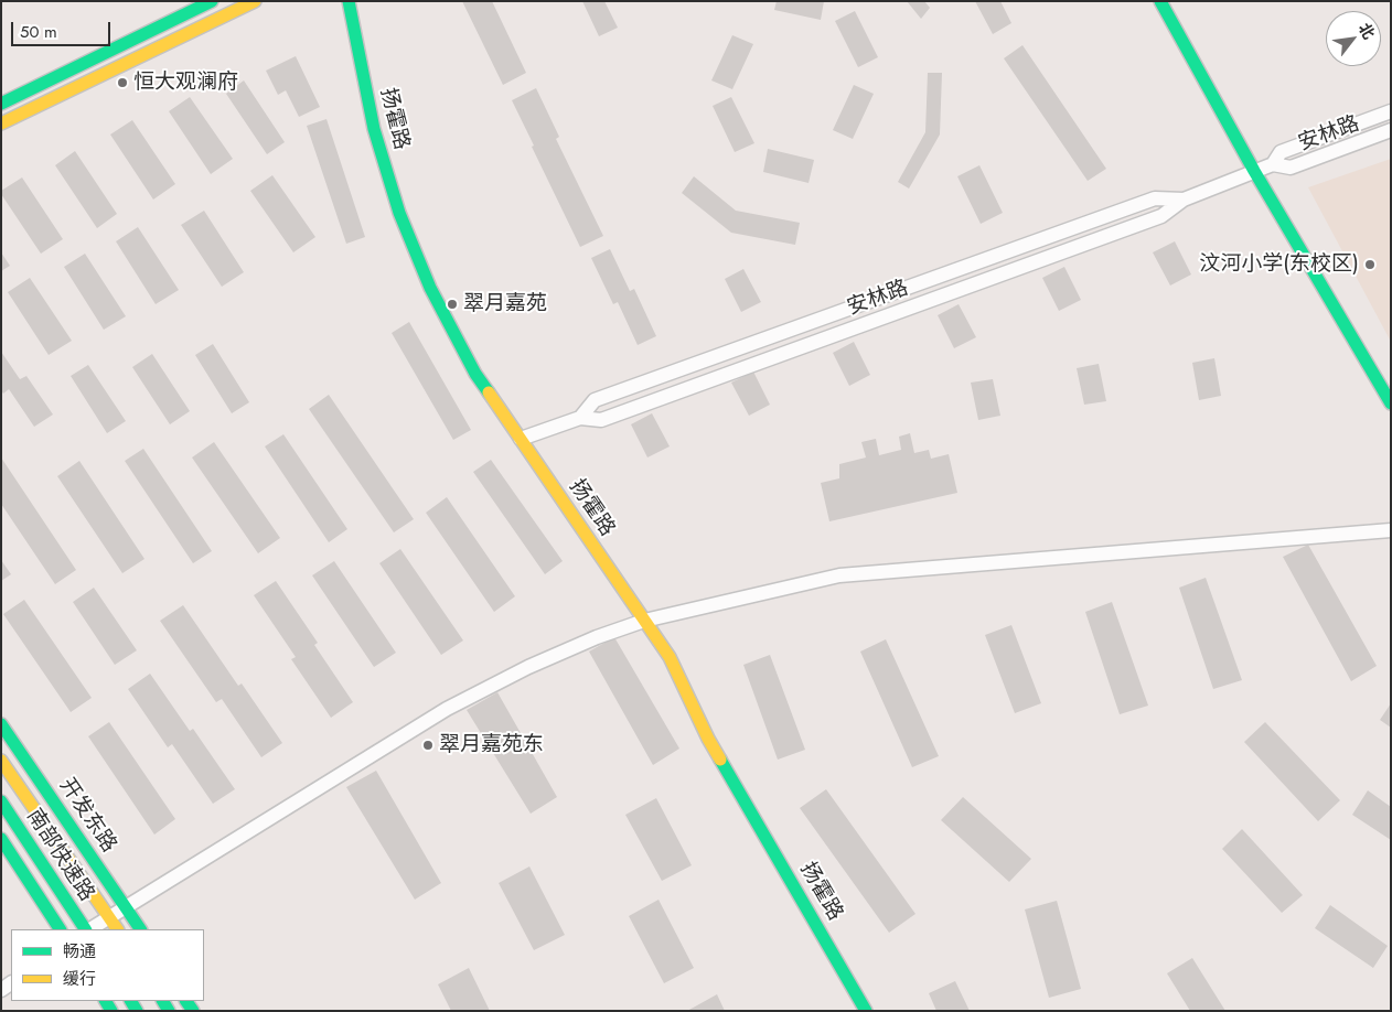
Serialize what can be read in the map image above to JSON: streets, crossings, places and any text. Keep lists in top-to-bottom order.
{
  "streets": {
    "main road": ["扬霍路", "开发东路", "南部快速路"],
    "street": ["安林路"]
  },
  "crossings": [
    ["扬霍路", "安林路"]
  ],
  "places": [
    "恒大观澜府",
    "汶河小学(东校区)",
    "翠月嘉苑",
    "翠月嘉苑东"
  ],
  "legend": ["畅通", "缓行"],
  "scale_bar": "50 m",
  "north": "top right"
}
